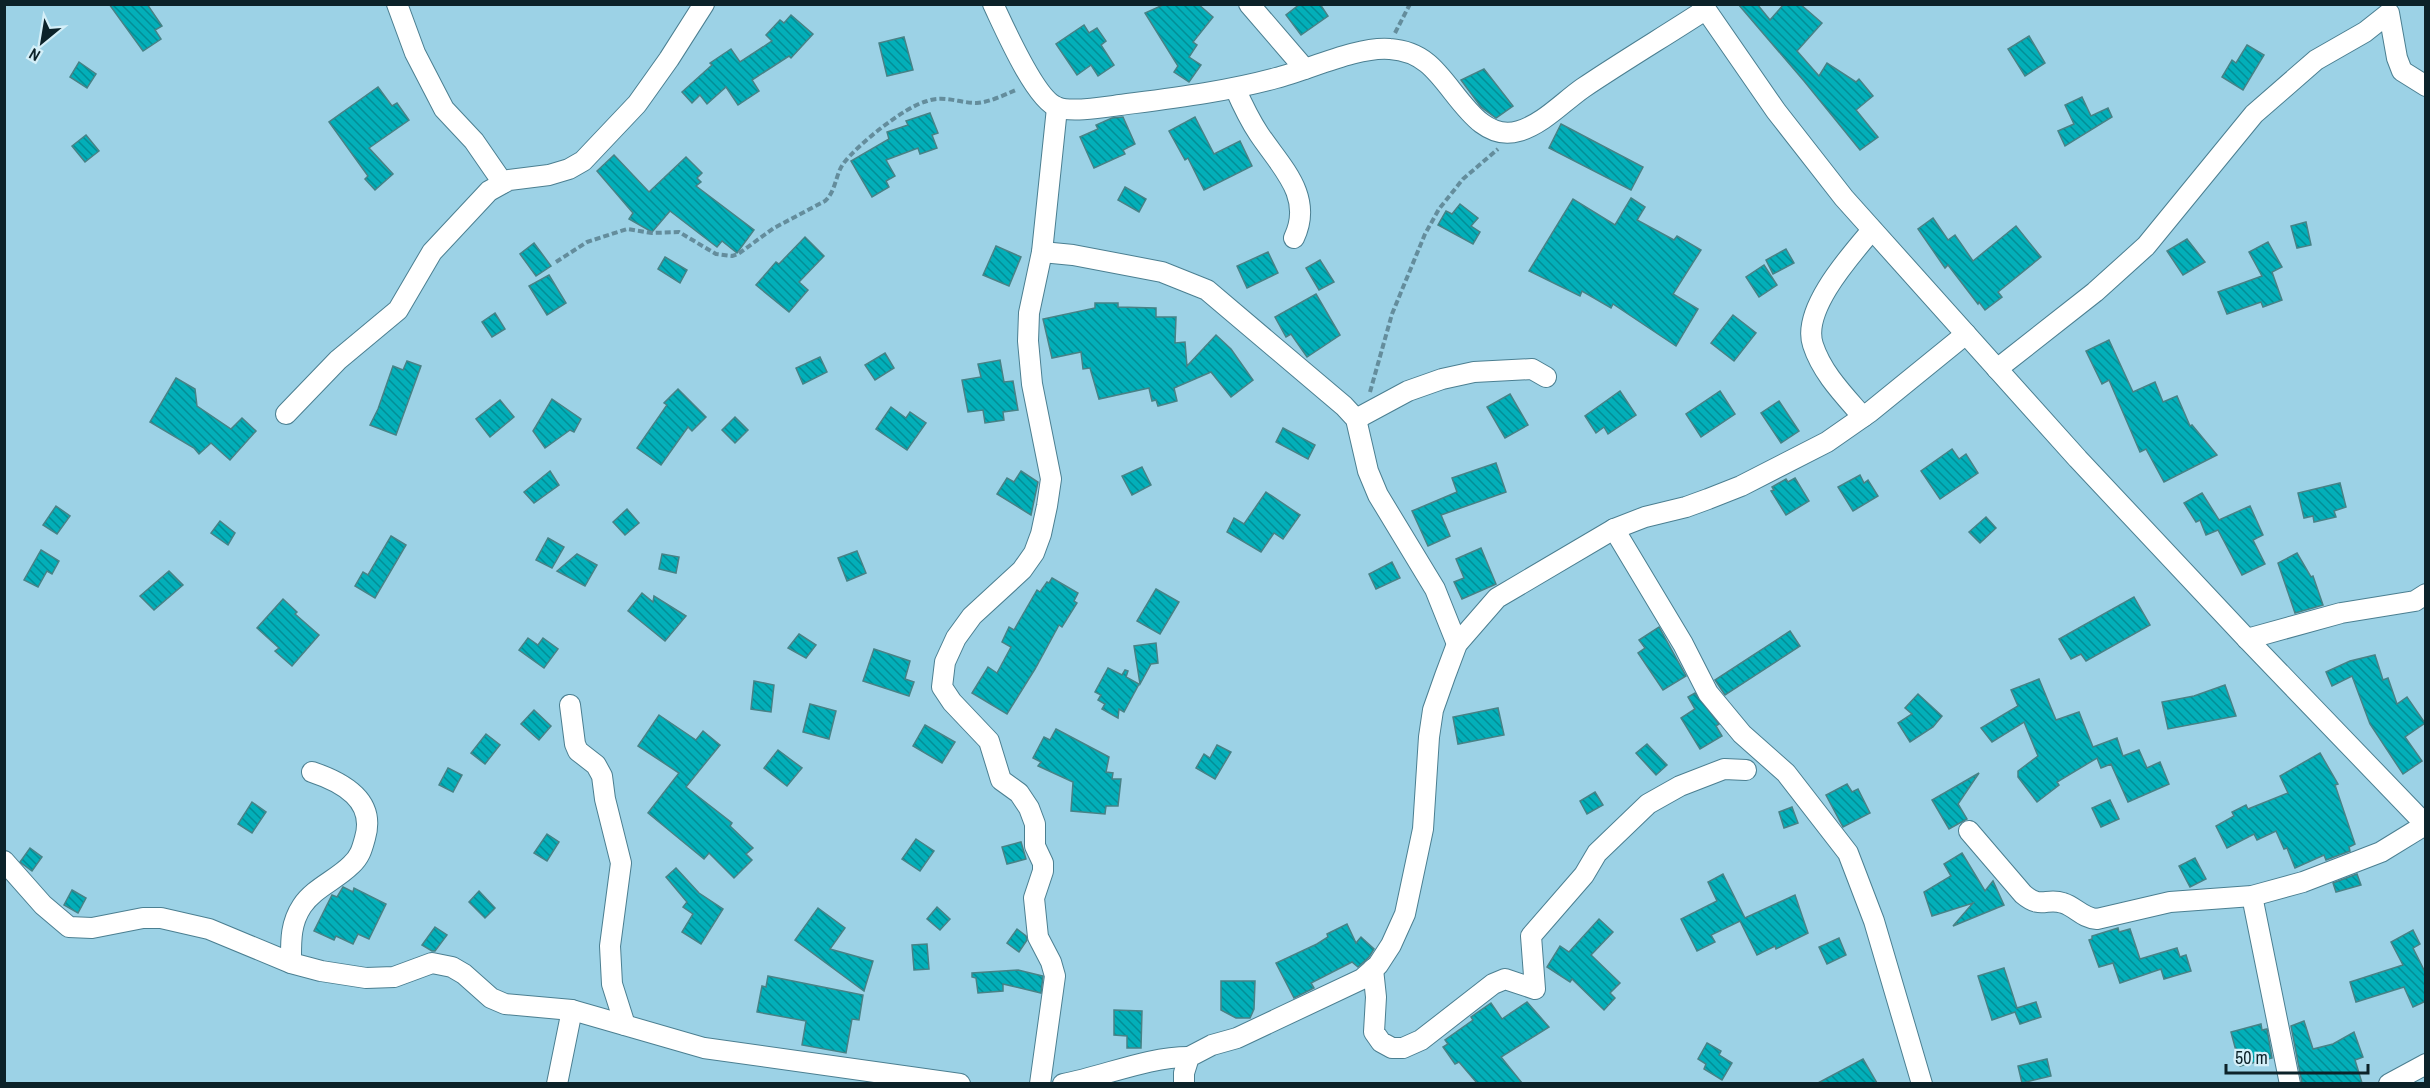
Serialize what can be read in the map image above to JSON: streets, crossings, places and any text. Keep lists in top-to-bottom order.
{
  "scale_bar": "50 m",
  "north": "bottom left"
}
